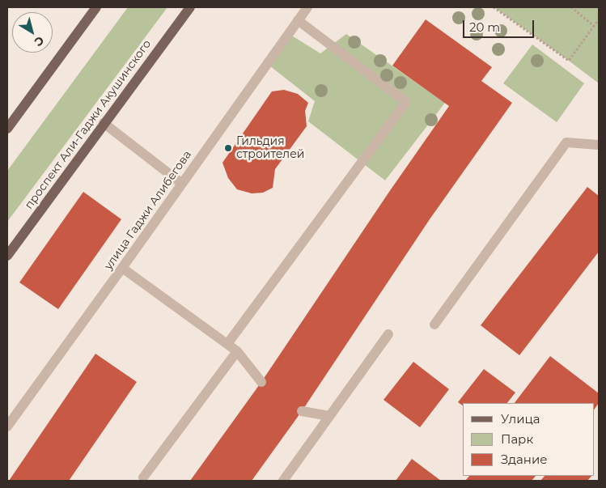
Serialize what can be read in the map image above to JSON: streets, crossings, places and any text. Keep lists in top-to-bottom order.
{
  "streets": {
    "main road": ["проспект Али-Гаджи Акушинского"],
    "street": ["улица Гаджи Алибегова"]
  },
  "places": ["Гильдия строителей"],
  "legend": ["Улица", "Парк", "Здание"],
  "scale_bar": "20 m",
  "north": "bottom right"
}
